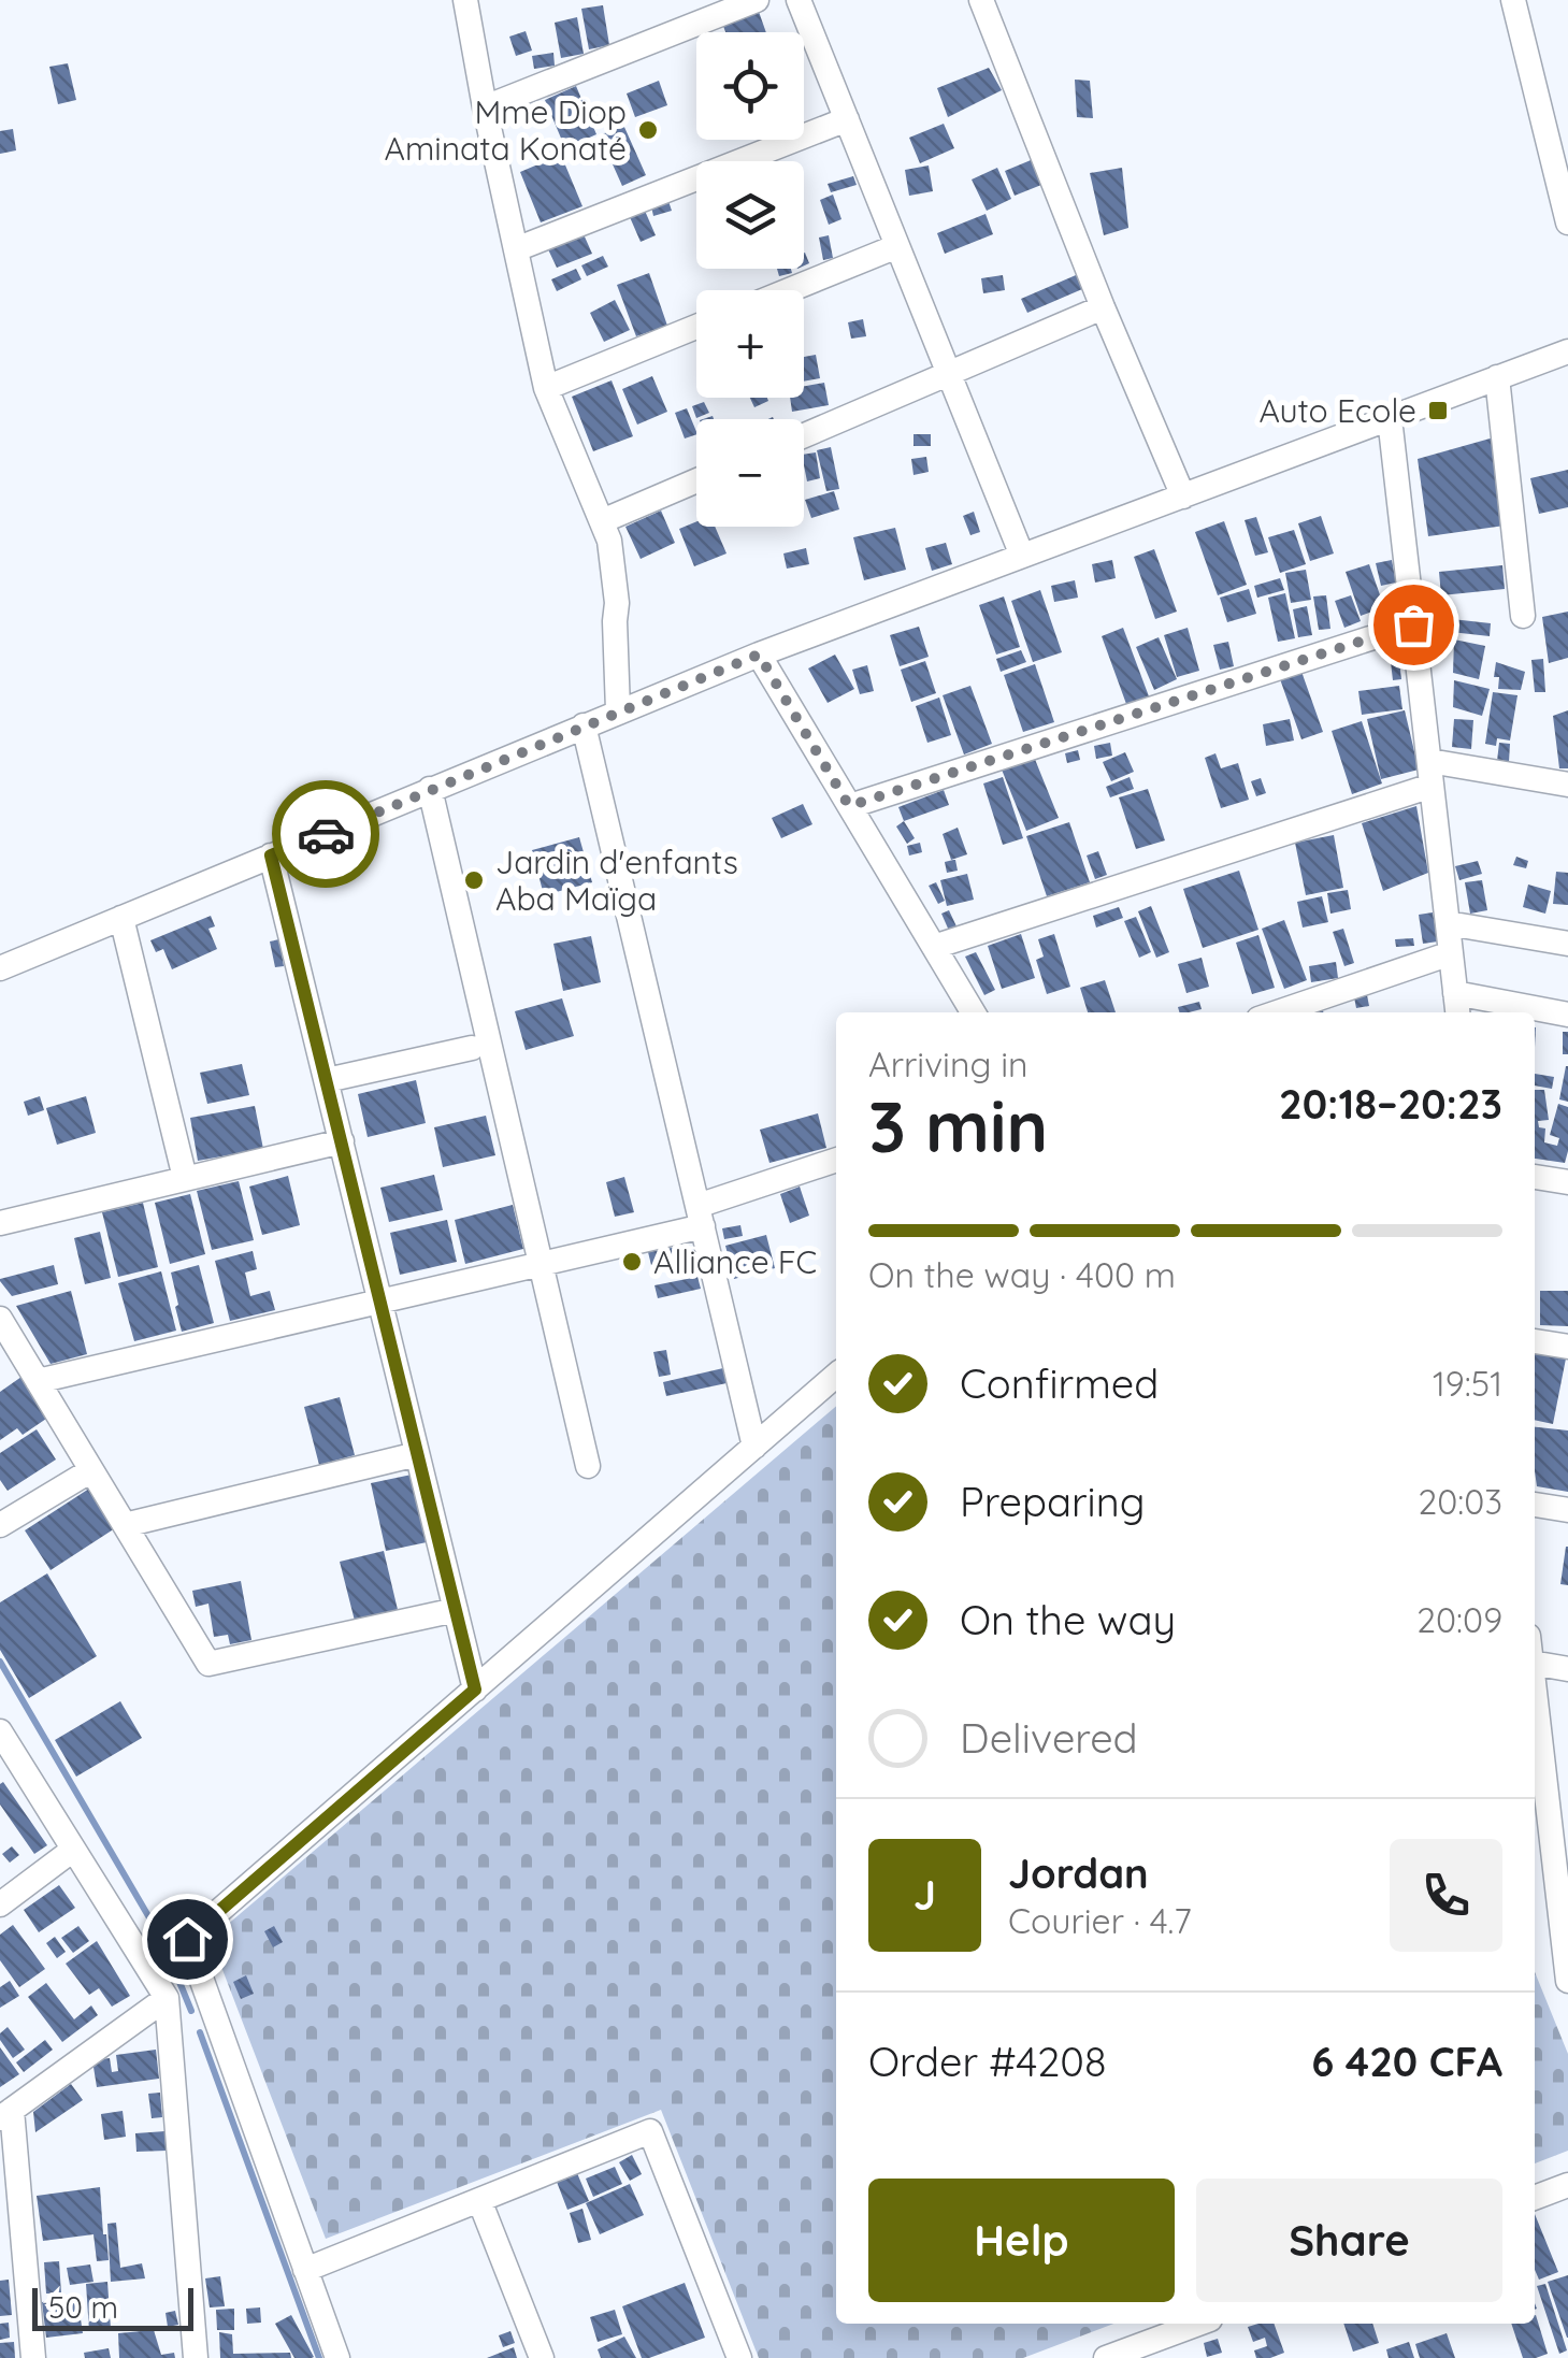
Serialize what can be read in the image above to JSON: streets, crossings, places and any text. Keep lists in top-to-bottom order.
{
  "places": {
    "other": ["Mme Diop Aminata Konaté", "Jardin d'enfants Aba Maïga", "Alliance FC"],
    "transit": ["Auto Ecole"]
  },
  "scale_bar": "50 m",
  "page": {
    "map_buttons": ["+", "−"],
    "heading": ["3 min", "Arriving in", "20:18–20:23"],
    "panel": [
      "Jordan",
      "Courier · 4.7",
      "Order #4208",
      "6 420 CFA"
    ],
    "bar": "On the way · 400 m",
    "list": [
      ["Confirmed", "19:51"],
      ["Preparing", "20:03"],
      ["On the way", "20:09"],
      "Delivered"
    ],
    "round": "J",
    "buttons": ["Help", "Share"],
    "scale": "50 m"
  }
}
